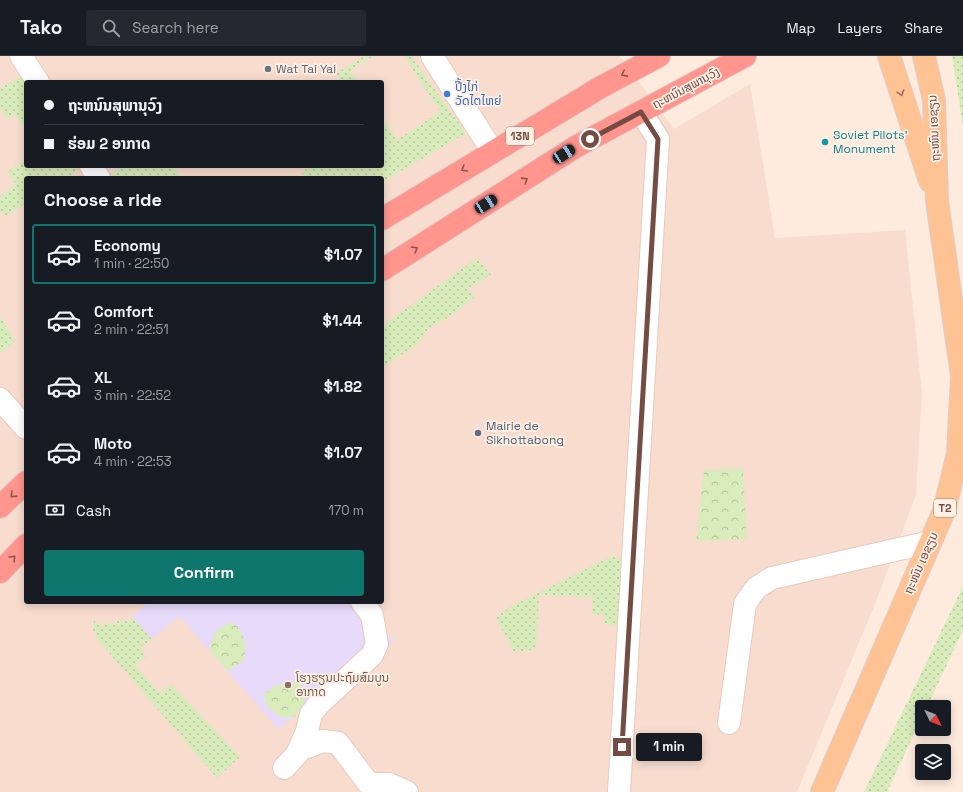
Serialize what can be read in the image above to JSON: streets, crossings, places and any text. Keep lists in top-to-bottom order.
{
  "streets": {
    "highway": ["ຖະຫນົນສຸພານຸວົງ", "13N"],
    "main road": ["ຖະໜົນ ເອຊຽນ", "T2"]
  },
  "places": [
    "Wat Tai Yai",
    "ປີ້ງໄກ່ ວັດໄຕໄຫຍ່",
    "Soviet Pilots' Monument",
    "Mairie de Sikhottabong",
    "ໂຮງຮຽນປະຖົມສົມບູນ ອາກາດ"
  ],
  "north": "bottom right",
  "page": {
    "header": "Tako",
    "search": "Search here",
    "nav": ["Map", "Layers", "Share"],
    "banner": ["ຖະຫນົນສຸພານຸວົງ", "ຮ່ອມ 2 ອາກາດ"],
    "heading": "Choose a ride",
    "list": [
      {
        "name": "Economy",
        "note": "1 min · 22:50",
        "value": "$1.07"
      },
      {
        "name": "Comfort",
        "note": "2 min · 22:51",
        "value": "$1.44"
      },
      {
        "name": "XL",
        "note": "3 min · 22:52",
        "value": "$1.82"
      },
      {
        "name": "Moto",
        "note": "4 min · 22:53",
        "value": "$1.07"
      }
    ],
    "pay": ["Cash", "170 m"],
    "buttons": "Confirm",
    "bubble": "1 min"
  }
}
